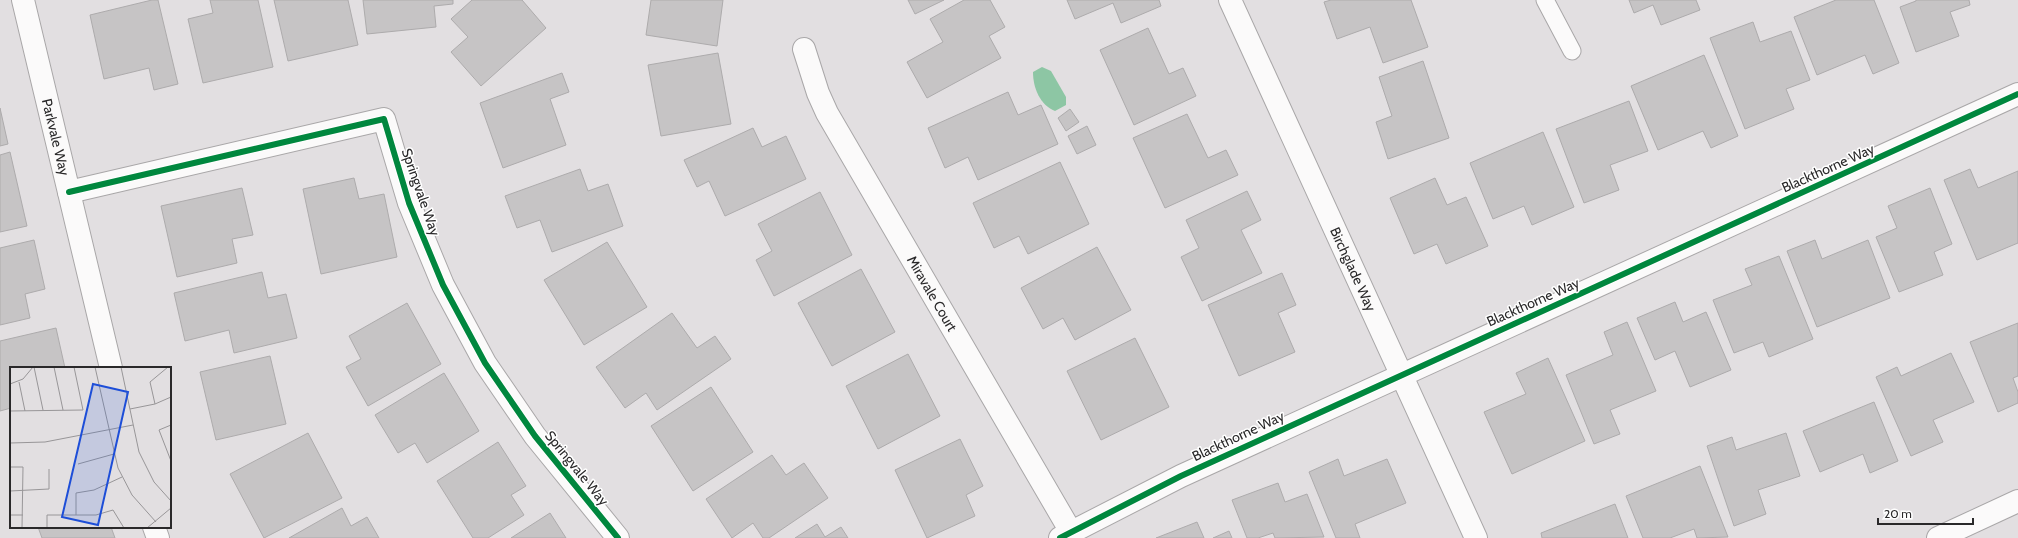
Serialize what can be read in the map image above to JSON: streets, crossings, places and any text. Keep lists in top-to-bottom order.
{
  "streets": {
    "street": [
      "Parkvale Way",
      "Blackthorne Way",
      "Springvale Way",
      "Birchglade Way",
      "Miravale Court"
    ]
  },
  "crossings": [
    ["Parkvale Way", "Springvale Way"],
    ["Blackthorne Way", "Birchglade Way"],
    ["Blackthorne Way", "Miravale Court"]
  ],
  "scale_bar": "20 m"
}
